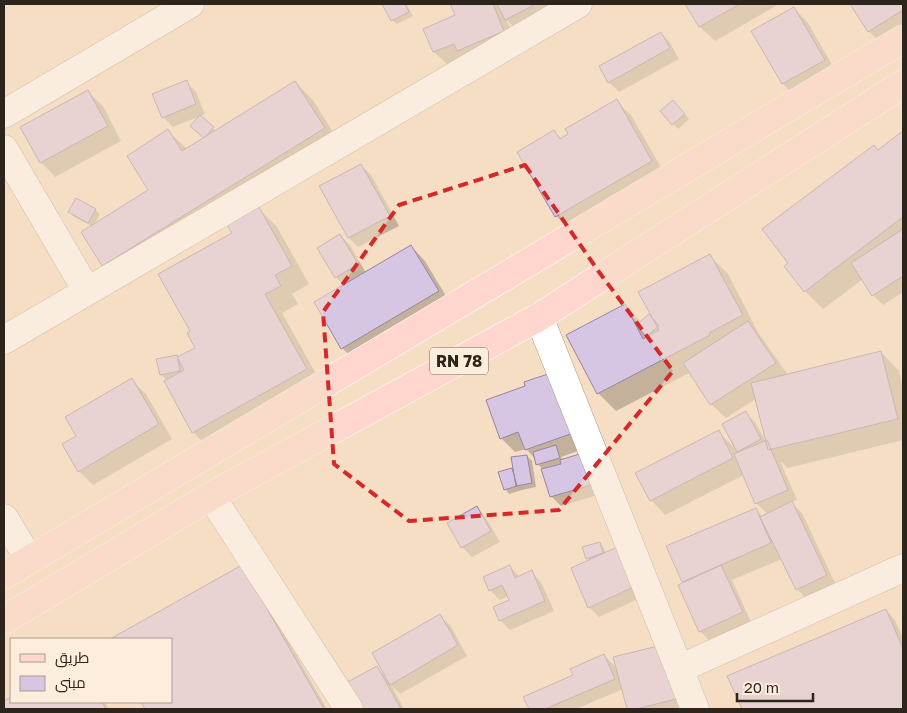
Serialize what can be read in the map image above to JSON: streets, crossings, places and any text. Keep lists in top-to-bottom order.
{
  "streets": {
    "main road": ["RN 78"]
  },
  "legend": ["طريق", "مبنى"],
  "scale_bar": "20 m"
}
